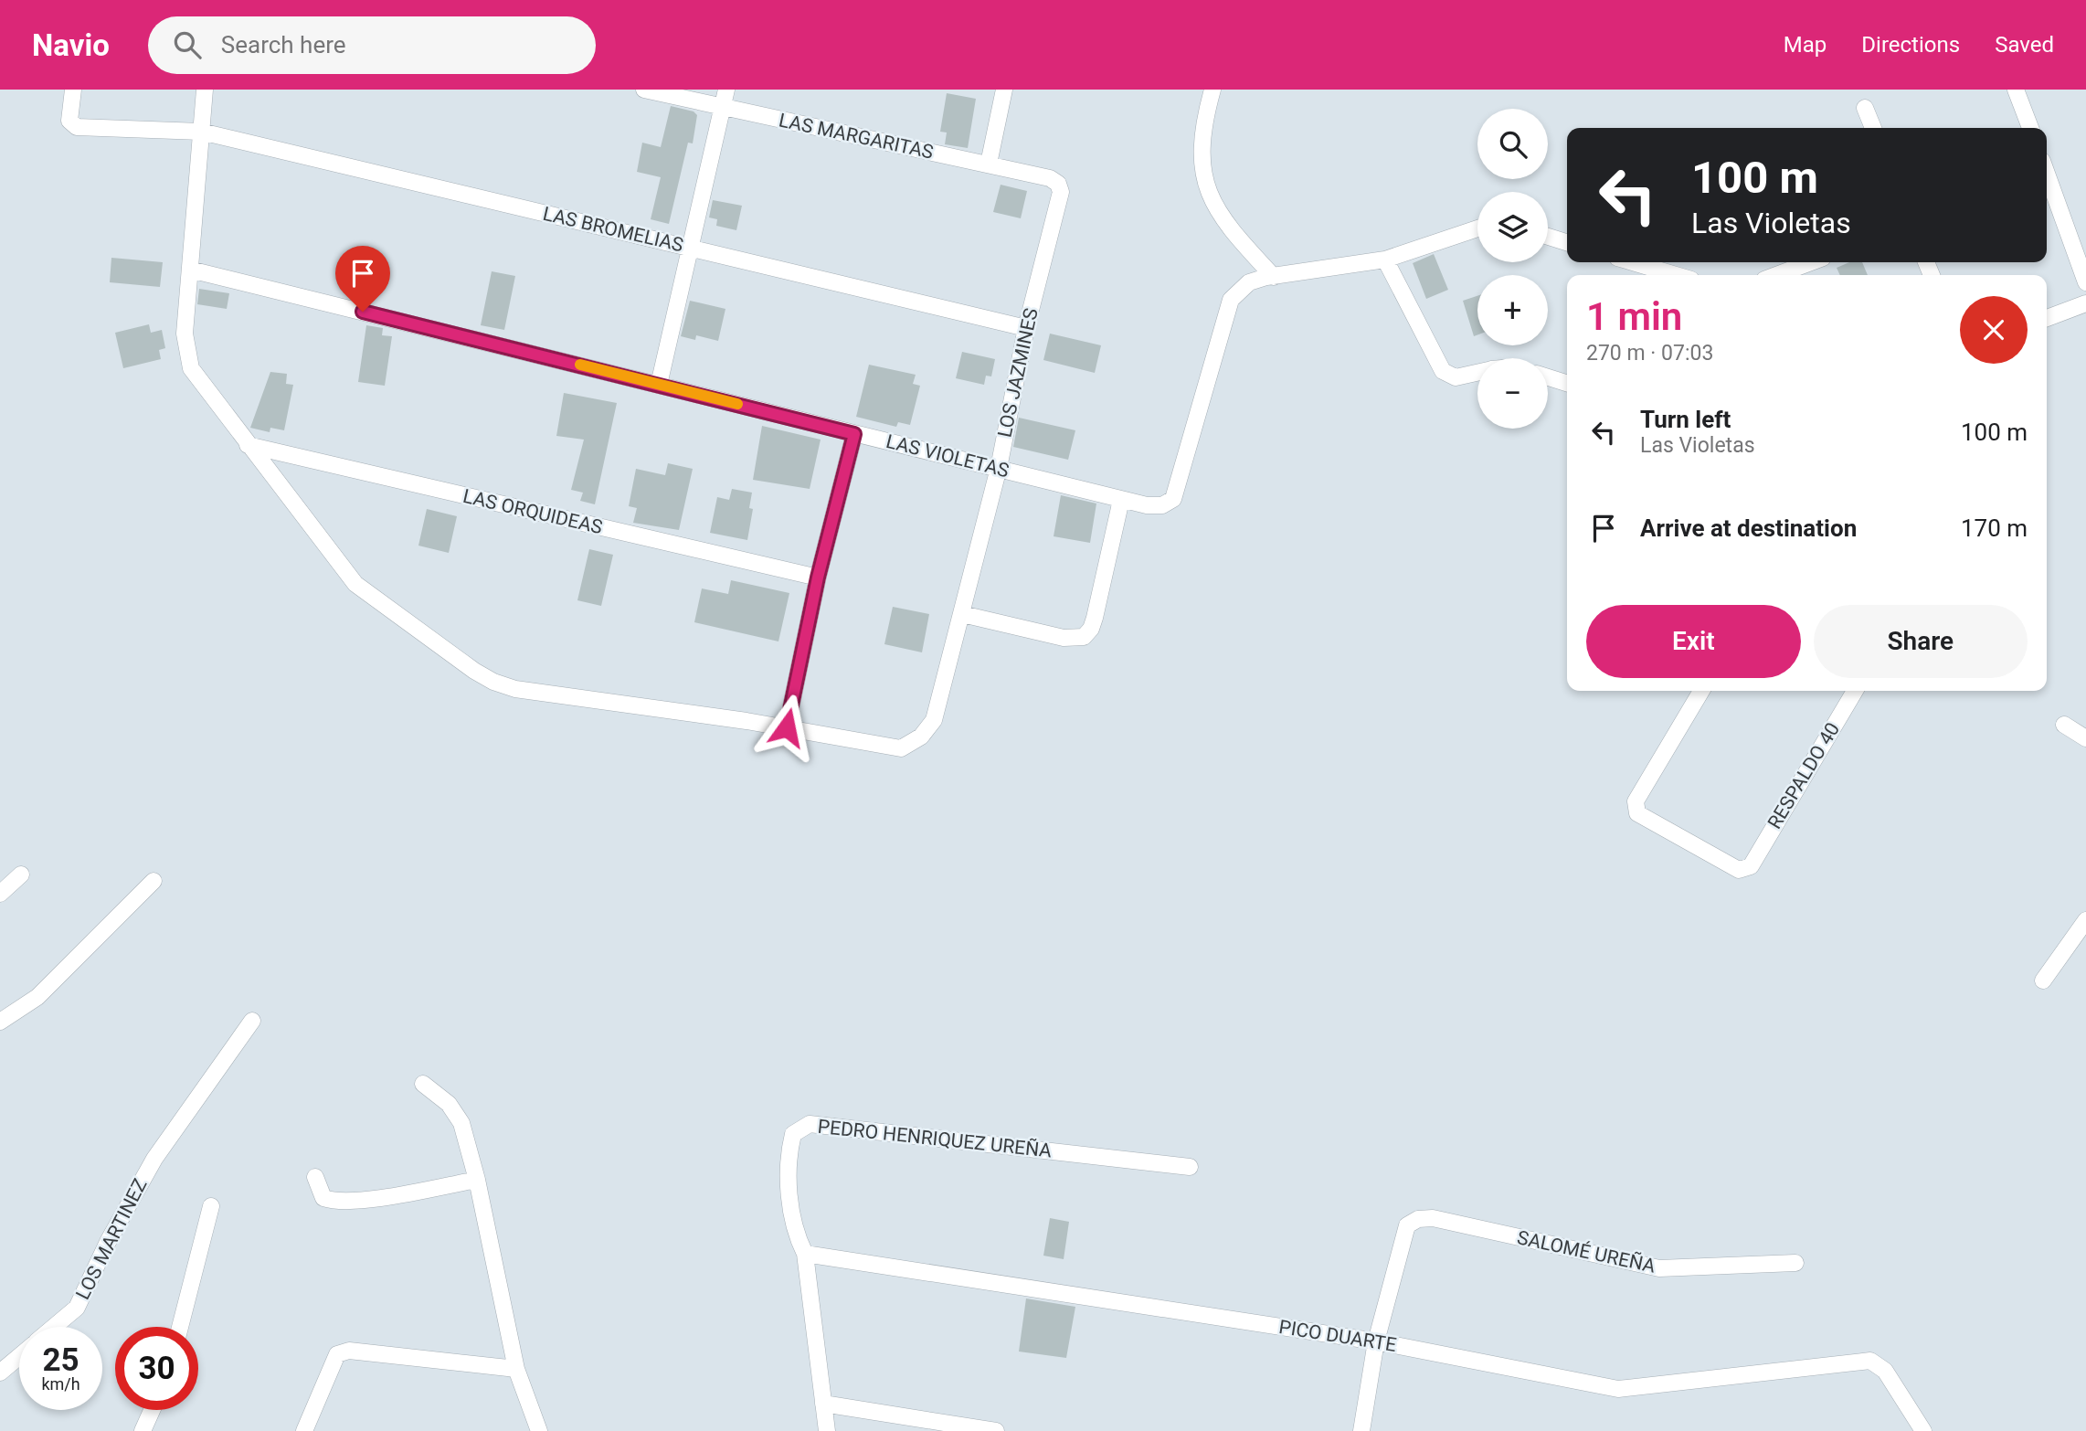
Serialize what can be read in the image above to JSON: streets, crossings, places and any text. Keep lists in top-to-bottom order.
{
  "streets": {
    "street": [
      "LAS MARGARITAS",
      "LAS BROMELIAS",
      "LOS JAZMINES",
      "LAS VIOLETAS",
      "LAS ORQUIDEAS",
      "RESPALDO 40",
      "PEDRO HENRIQUEZ UREÑA",
      "LOS MARTINEZ",
      "SALOMÉ UREÑA",
      "PICO DUARTE"
    ]
  },
  "crossings": [
    ["LAS MARGARITAS", "LOS JAZMINES"],
    ["LAS BROMELIAS", "LOS JAZMINES"],
    ["LOS JAZMINES", "LAS VIOLETAS"],
    ["PEDRO HENRIQUEZ UREÑA", "PICO DUARTE"],
    ["SALOMÉ UREÑA", "PICO DUARTE"]
  ],
  "page": {
    "header": "Navio",
    "search": "Search here",
    "nav": ["Map", "Directions", "Saved"],
    "map_buttons": ["+", "−"],
    "turn": ["100 m", "Las Violetas"],
    "heading": ["1 min", "270 m · 07:03"],
    "list": [
      {
        "name": "Turn left",
        "note": "Las Violetas",
        "value": "100 m"
      },
      {
        "name": "Arrive at destination",
        "value": "170 m"
      }
    ],
    "buttons": ["Exit", "Share"],
    "speed": "25 km/h",
    "limit": "30"
  }
}
